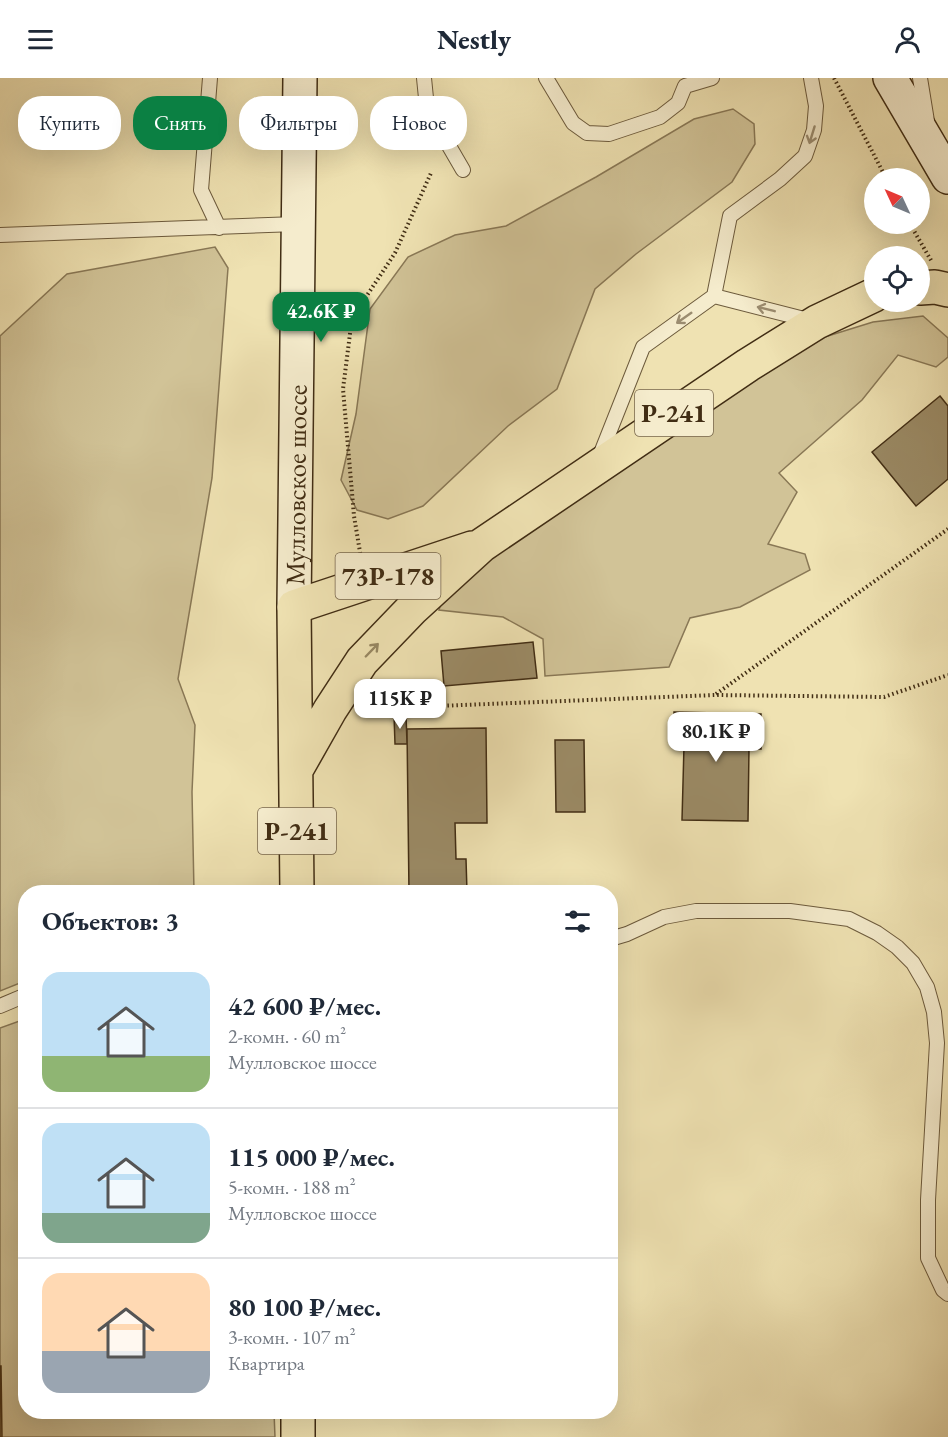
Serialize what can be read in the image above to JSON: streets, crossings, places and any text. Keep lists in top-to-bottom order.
{
  "streets": {
    "highway": ["Р-241", "Мулловское шоссе", "73Р-178"]
  },
  "crossings": [
    ["Р-241", "Мулловское шоссе"],
    ["Р-241", "73Р-178"],
    ["Мулловское шоссе", "73Р-178"]
  ],
  "north": "top left",
  "page": {
    "header": "Nestly",
    "chip": [
      "Купить",
      "Снять",
      "Фильтры",
      "Новое"
    ],
    "price": ["42.6K ₽", "115K ₽", "80.1K ₽"],
    "heading": "Объектов: 3",
    "list": [
      {
        "name": "42 600 ₽/мес.",
        "note": "2-комн. · 60 m² · Мулловское шоссе"
      },
      {
        "name": "115 000 ₽/мес.",
        "note": "5-комн. · 188 m² · Мулловское шоссе"
      },
      {
        "name": "80 100 ₽/мес.",
        "note": "3-комн. · 107 m² · Квартира"
      }
    ]
  }
}
